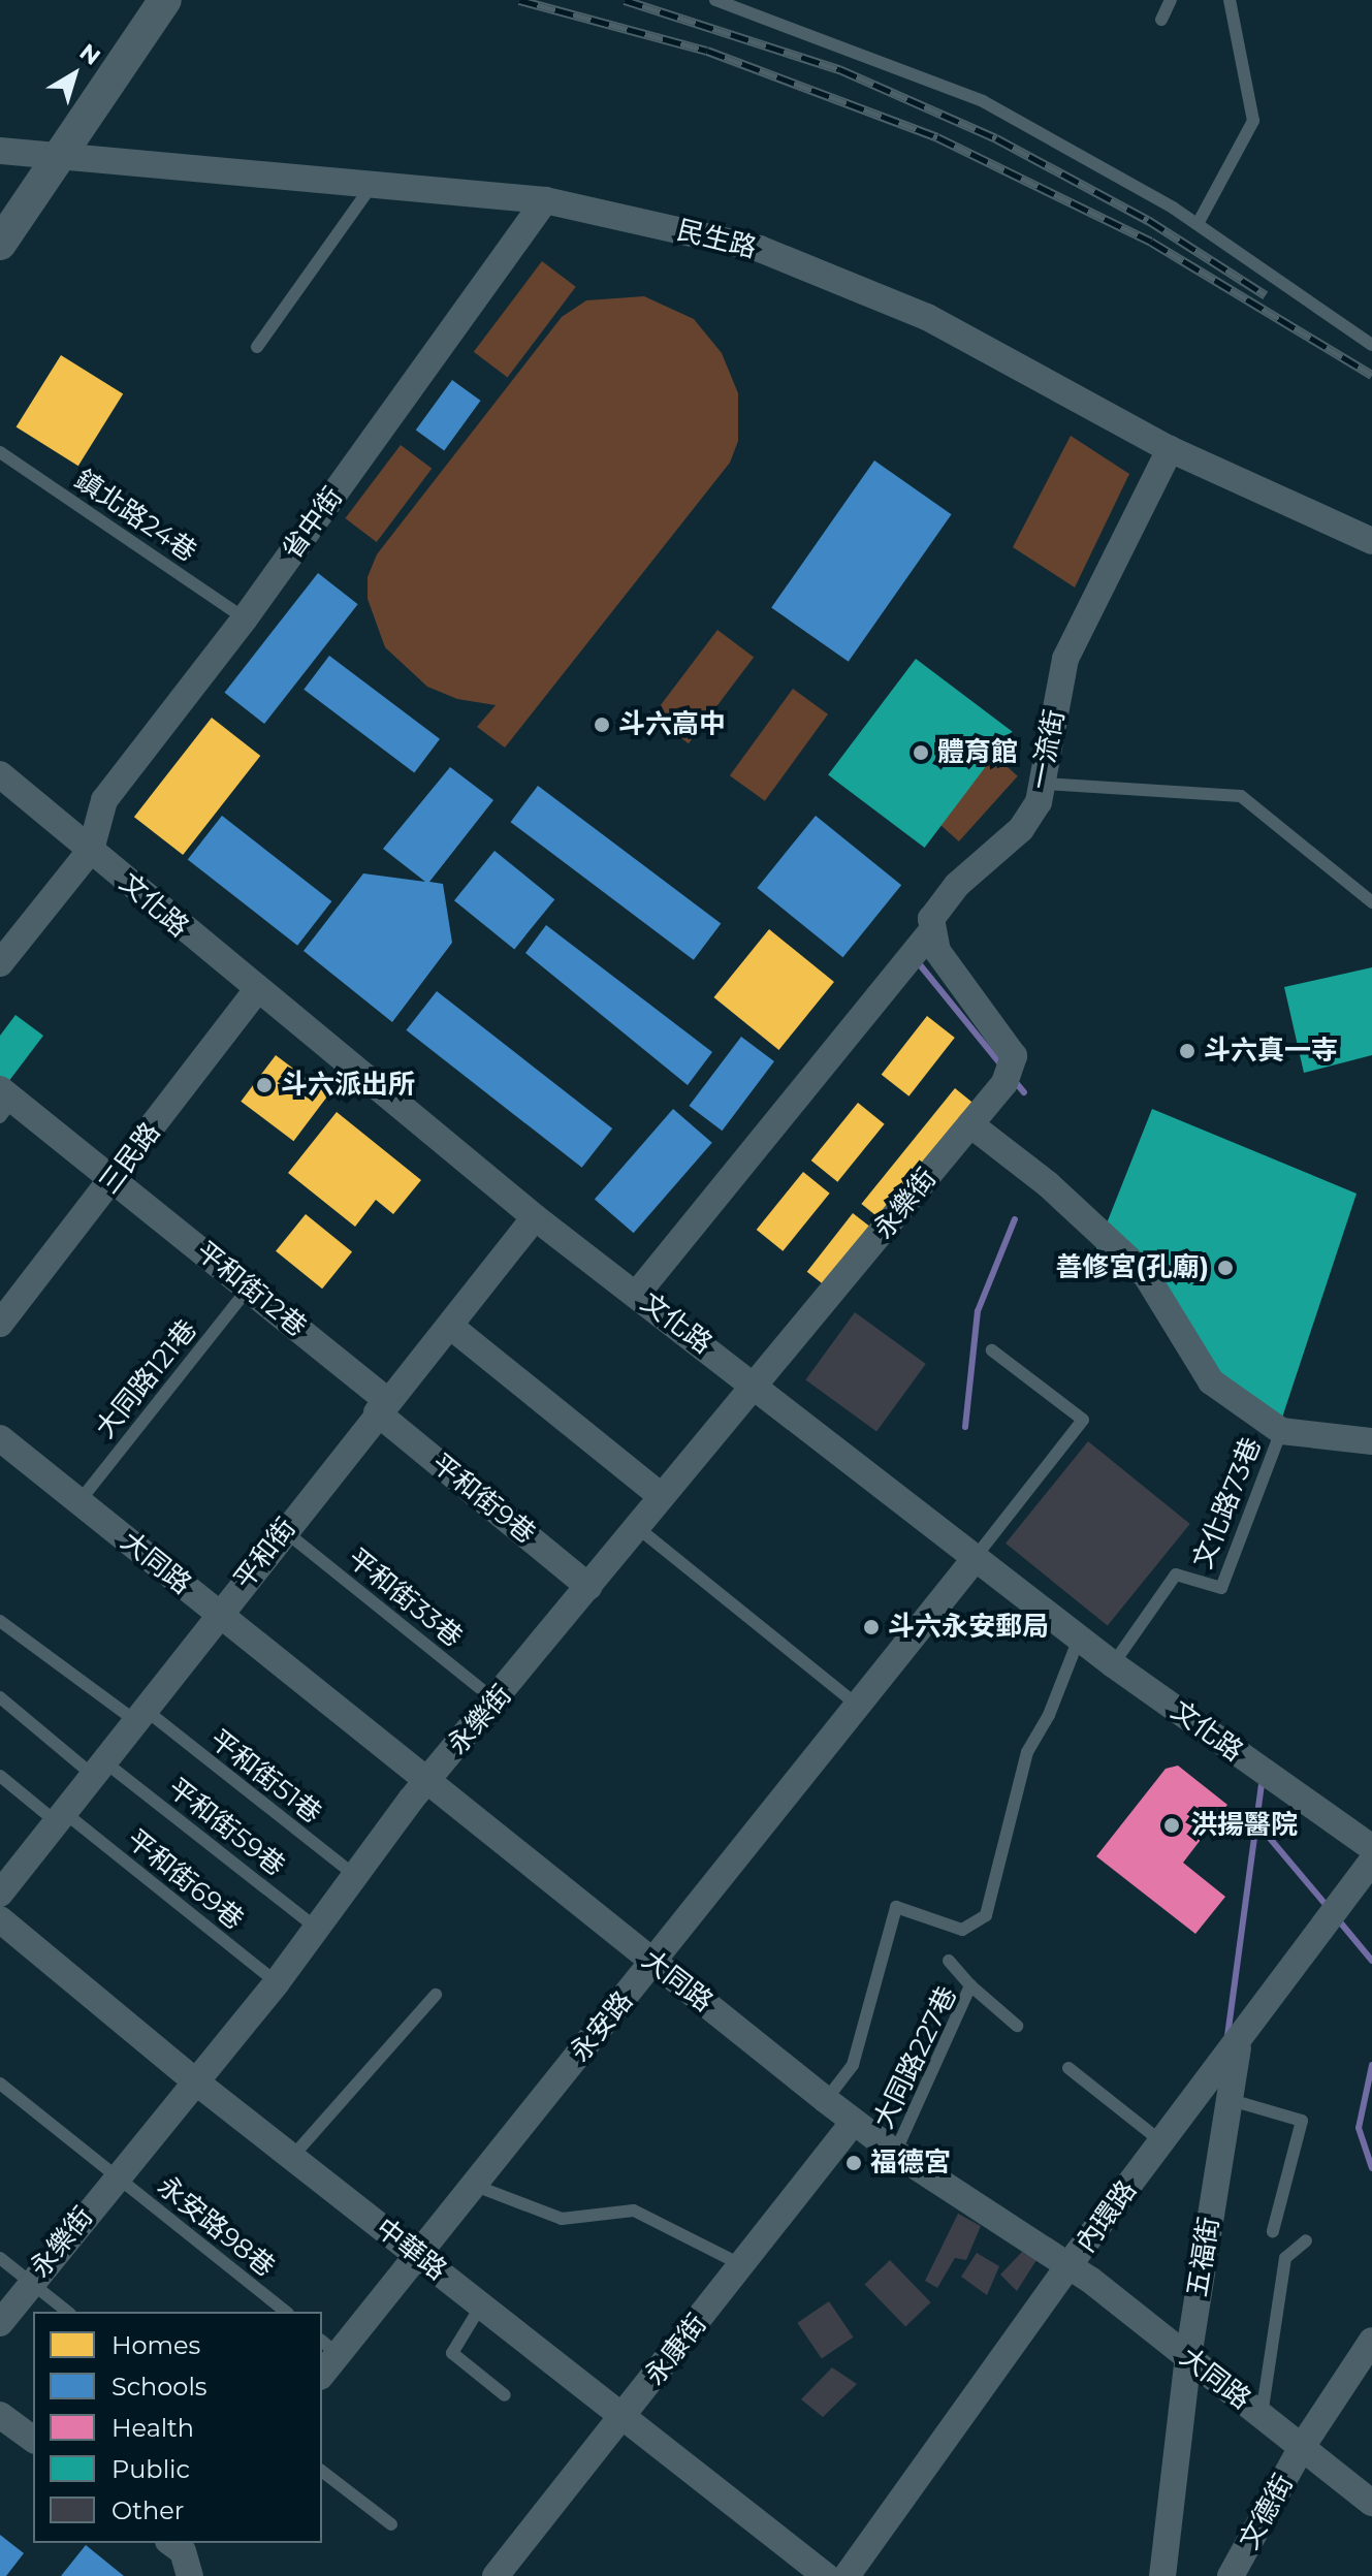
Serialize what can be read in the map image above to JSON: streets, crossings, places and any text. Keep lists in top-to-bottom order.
{
  "streets": {
    "street": [
      "民生路",
      "省中街",
      "一流街",
      "文化路",
      "三民路",
      "永樂街",
      "平和街12巷",
      "平和街9巷",
      "平和街",
      "大同路",
      "永安路",
      "內環路",
      "中華路",
      "五福街",
      "永康街",
      "文德街"
    ],
    "lane": [
      "鎮北路24巷",
      "大同路121巷",
      "文化路73巷",
      "平和街33巷",
      "平和街51巷",
      "平和街59巷",
      "平和街69巷",
      "大同路227巷",
      "永安路98巷"
    ]
  },
  "crossings": [
    ["民生路", "省中街"],
    ["民生路", "一流街"],
    ["鎮北路24巷", "省中街"],
    ["省中街", "文化路"],
    ["一流街", "文化路"],
    ["一流街", "永樂街"],
    ["文化路", "三民路"],
    ["文化路", "永樂街"],
    ["文化路", "文化路73巷"],
    ["文化路", "平和街"],
    ["文化路", "永安路"],
    ["三民路", "平和街12巷"],
    ["永樂街", "平和街9巷"],
    ["永樂街", "大同路"],
    ["永樂街", "平和街33巷"],
    ["永樂街", "平和街51巷"],
    ["永樂街", "平和街59巷"],
    ["永樂街", "平和街69巷"],
    ["永樂街", "永安路98巷"],
    ["永樂街", "中華路"],
    ["平和街12巷", "大同路121巷"],
    ["平和街12巷", "平和街9巷"],
    ["平和街12巷", "平和街"],
    ["大同路121巷", "大同路"],
    ["平和街9巷", "平和街"],
    ["平和街", "大同路"],
    ["平和街", "平和街33巷"],
    ["平和街", "平和街51巷"],
    ["平和街", "平和街59巷"],
    ["平和街", "平和街69巷"],
    ["大同路", "永安路"],
    ["大同路", "大同路227巷"],
    ["大同路", "內環路"],
    ["大同路", "五福街"],
    ["大同路", "永康街"],
    ["大同路", "文德街"],
    ["永安路", "中華路"],
    ["內環路", "五福街"],
    ["中華路", "永康街"]
  ],
  "places": [
    "斗六高中",
    "體育館",
    "斗六真一寺",
    "斗六派出所",
    "善修宮(孔廟)",
    "斗六永安郵局",
    "洪揚醫院",
    "福德宮"
  ],
  "legend": [
    "Homes",
    "Schools",
    "Health",
    "Public",
    "Other"
  ],
  "north": "top right"
}
